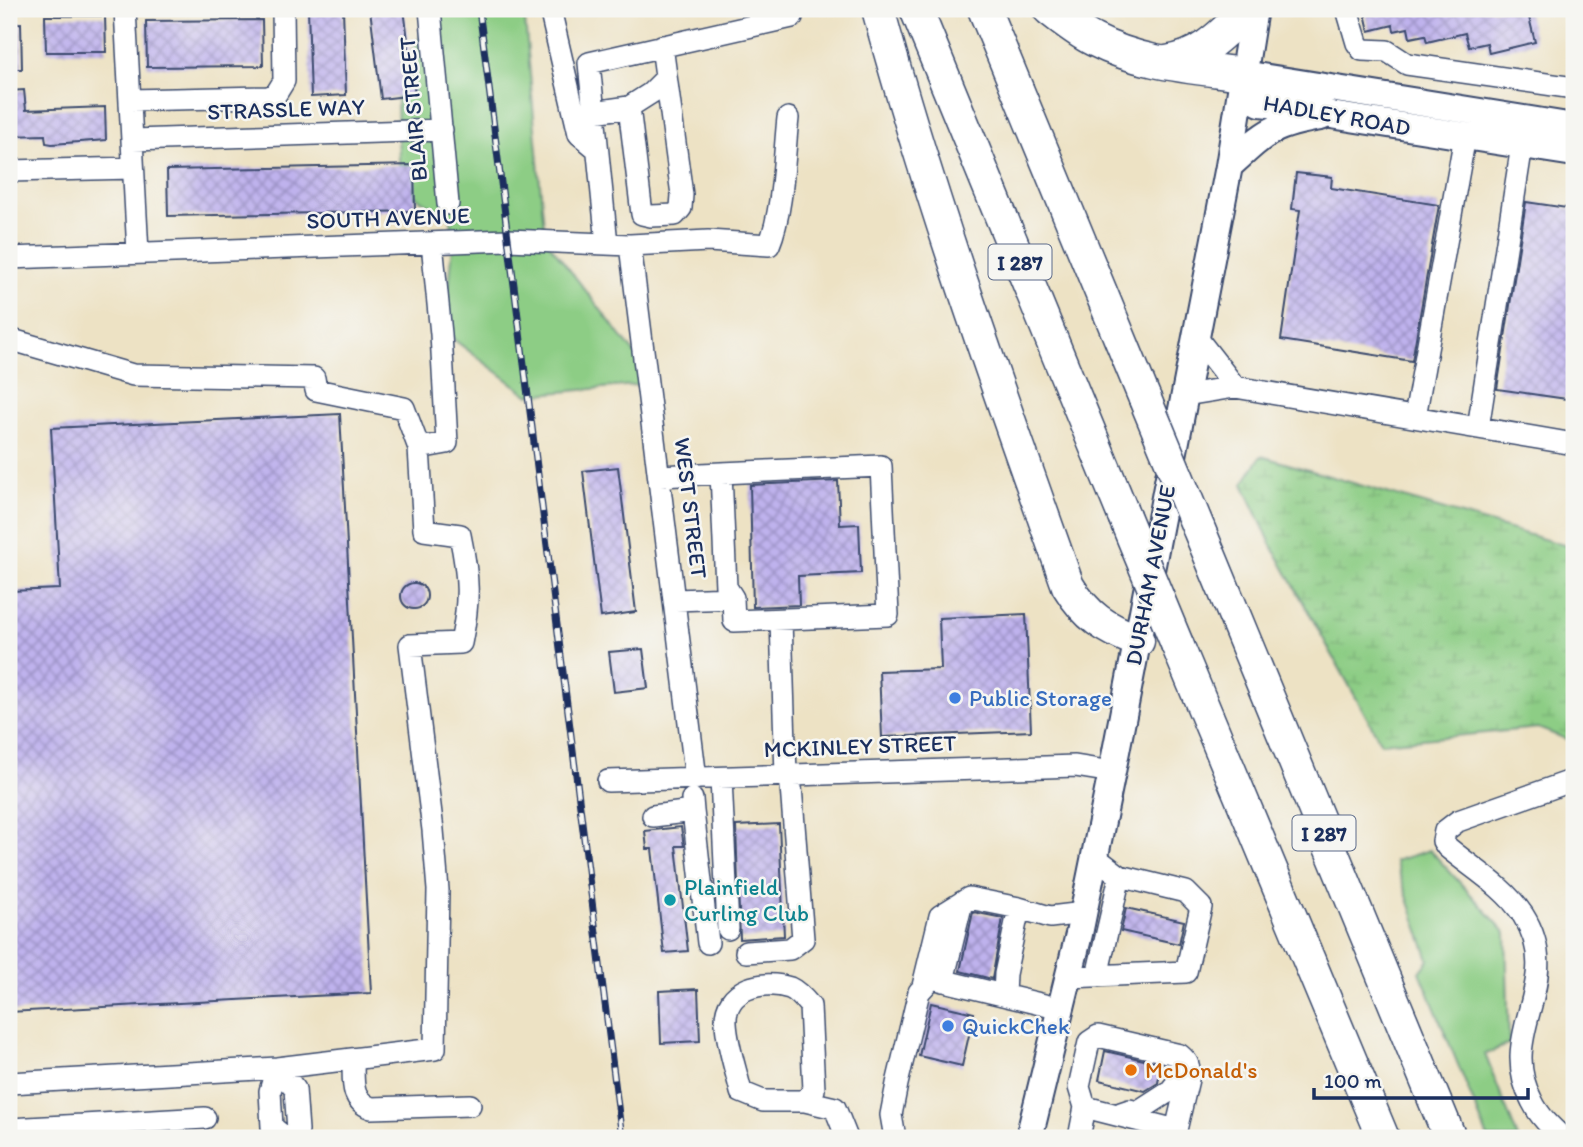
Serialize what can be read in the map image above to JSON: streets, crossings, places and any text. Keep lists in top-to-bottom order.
{
  "streets": {
    "highway": ["I 287"],
    "main road": ["HADLEY ROAD", "DURHAM AVENUE"],
    "street": [
      "STRASSLE WAY",
      "BLAIR STREET",
      "SOUTH AVENUE",
      "WEST STREET",
      "MCKINLEY STREET"
    ]
  },
  "crossings": [
    ["STRASSLE WAY", "BLAIR STREET"],
    ["HADLEY ROAD", "DURHAM AVENUE"],
    ["SOUTH AVENUE", "WEST STREET"],
    ["WEST STREET", "MCKINLEY STREET"],
    ["DURHAM AVENUE", "MCKINLEY STREET"]
  ],
  "places": [
    "Public Storage",
    "Plainfield Curling Club",
    "QuickChek",
    "McDonald's"
  ],
  "scale_bar": "100 m"
}
